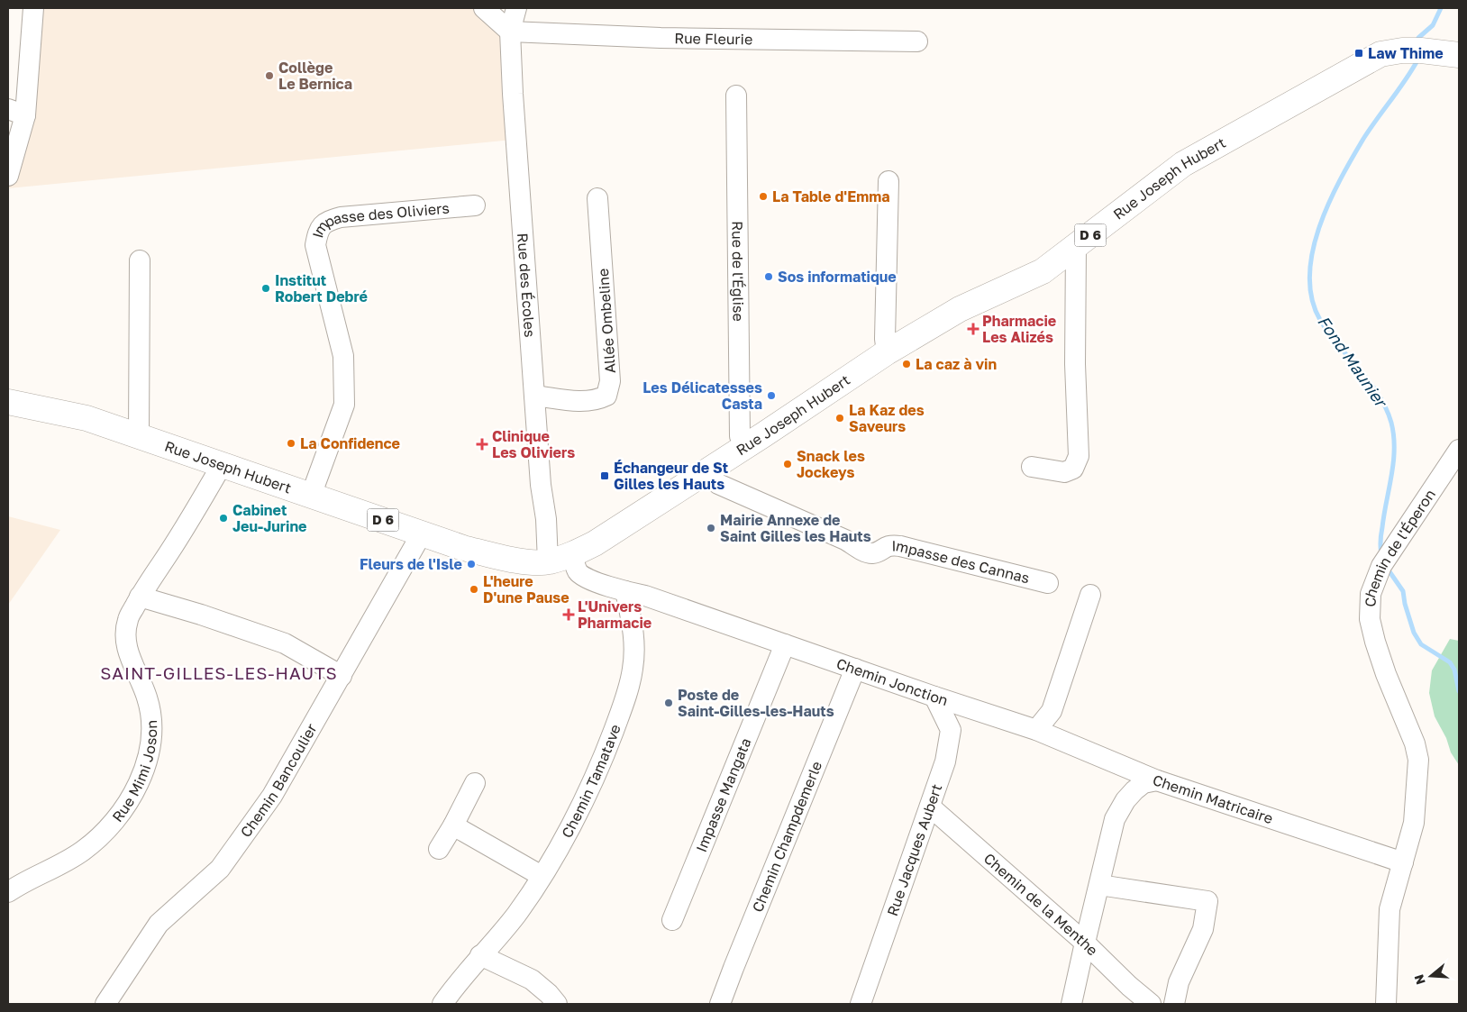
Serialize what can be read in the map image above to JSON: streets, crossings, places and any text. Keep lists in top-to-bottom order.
{
  "streets": {
    "main road": ["Rue Joseph Hubert", "D 6"],
    "street": [
      "Rue Fleurie",
      "Impasse des Oliviers",
      "Rue de l'Église",
      "Rue des Écoles",
      "Allée Ombeline",
      "Chemin de l'Éperon",
      "Impasse des Cannas",
      "Chemin Jonction",
      "Rue Mimi Joson",
      "Chemin Bancoulier",
      "Chemin Tamatave",
      "Impasse Mangata",
      "Chemin Matricaire",
      "Chemin Champdemerle",
      "Rue Jacques Aubert",
      "Chemin de la Menthe"
    ]
  },
  "crossings": [
    ["Rue Fleurie", "Rue des Écoles"],
    ["Rue Joseph Hubert", "Impasse des Oliviers"],
    ["Rue Joseph Hubert", "Rue de l'Église"],
    ["Rue Joseph Hubert", "Rue des Écoles"],
    ["Rue Joseph Hubert", "Impasse des Cannas"],
    ["Rue Joseph Hubert", "Rue Mimi Joson"],
    ["Rue Joseph Hubert", "Chemin Bancoulier"],
    ["Rue des Écoles", "Allée Ombeline"],
    ["Chemin de l'Éperon", "Chemin Matricaire"],
    ["Chemin Jonction", "Chemin Tamatave"],
    ["Chemin Jonction", "Impasse Mangata"],
    ["Chemin Jonction", "Chemin Matricaire"],
    ["Chemin Jonction", "Chemin Champdemerle"],
    ["Chemin Jonction", "Rue Jacques Aubert"],
    ["Chemin Matricaire", "Chemin de la Menthe"],
    ["Rue Jacques Aubert", "Chemin de la Menthe"]
  ],
  "districts": ["SAINT-GILLES-LES-HAUTS"],
  "water": ["Fond Maunier"],
  "places": {
    "transit": ["Law Thime", "Échangeur de St Gilles les Hauts"],
    "other": [
      "Collège Le Bernica",
      "La Table d'Emma",
      "Sos informatique",
      "Institut Robert Debré",
      "La caz à vin",
      "Les Délicatesses Casta",
      "La Kaz des Saveurs",
      "La Confidence",
      "Snack les Jockeys",
      "Cabinet Jeu-Jurine",
      "Mairie Annexe de Saint Gilles les Hauts",
      "Fleurs de l'Isle",
      "L'heure D'une Pause",
      "Poste de Saint-Gilles-les-Hauts"
    ],
    "health": ["Pharmacie Les Alizés", "Clinique Les Oliviers", "L'Univers Pharmacie"]
  },
  "north": "left"
}
